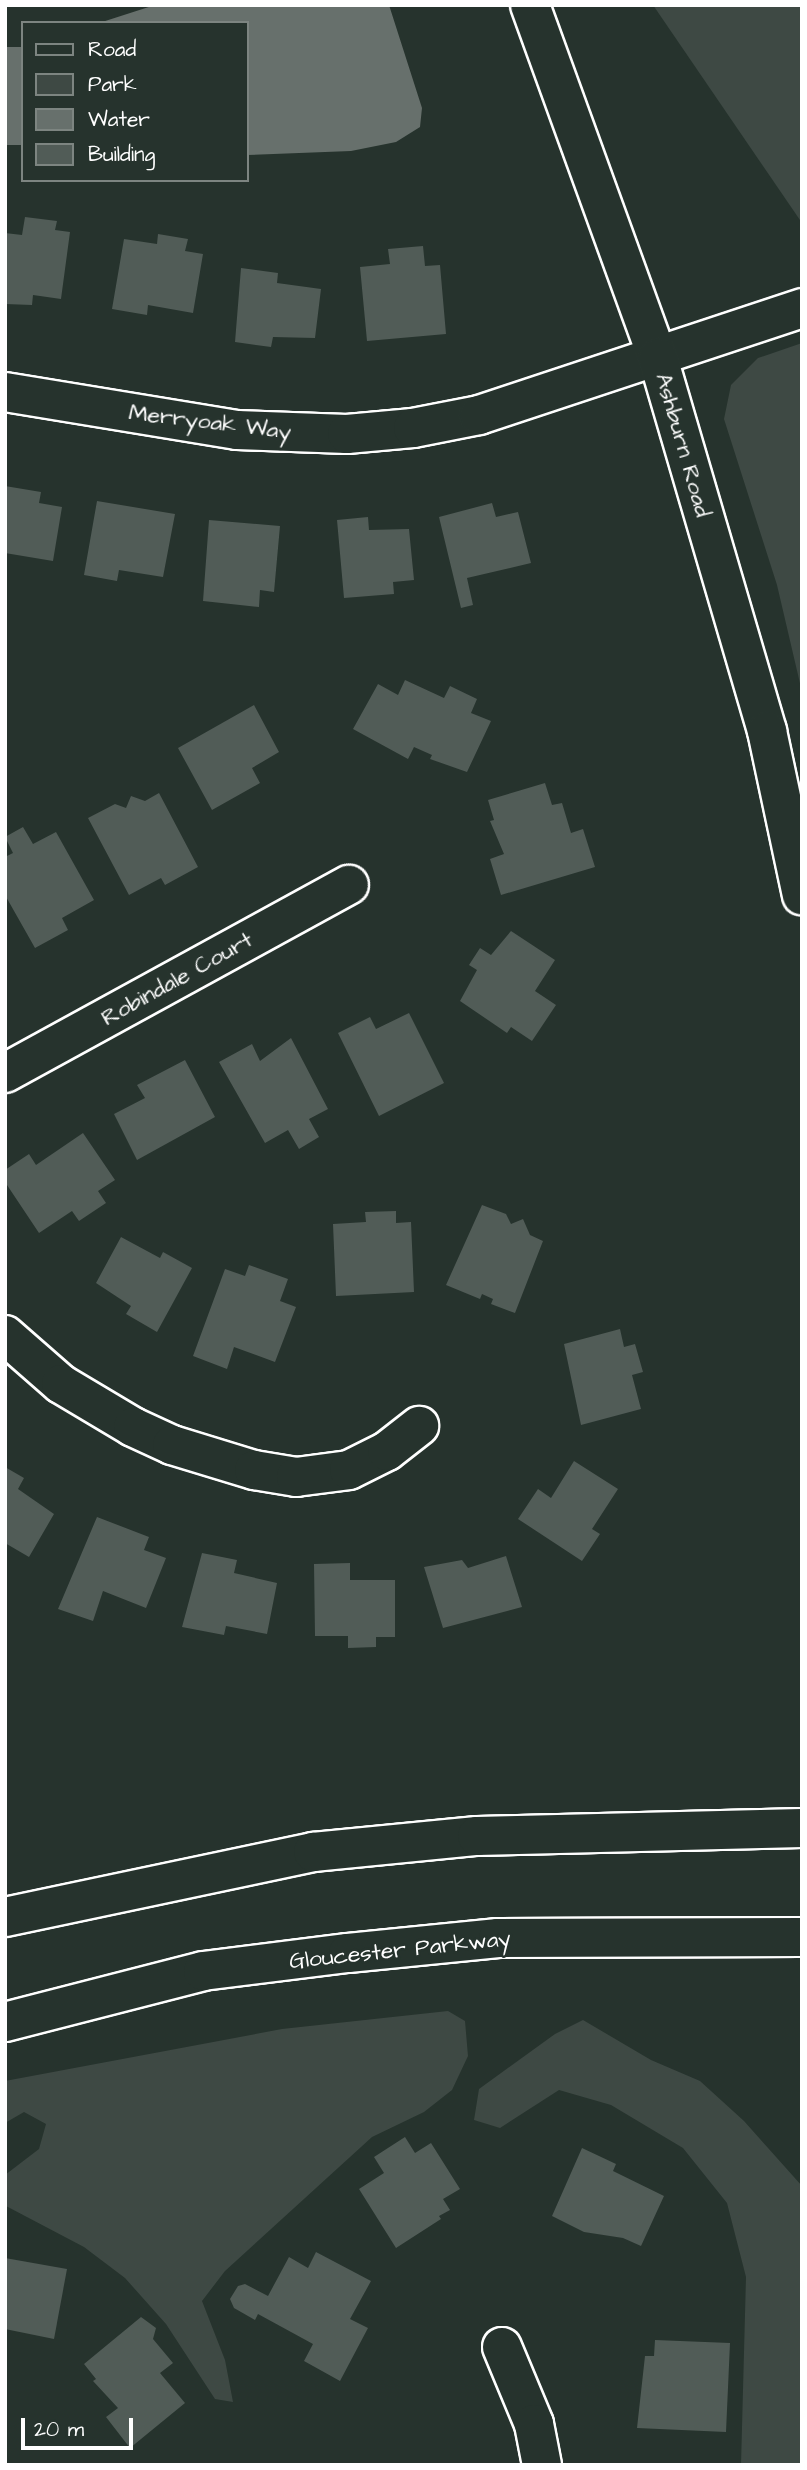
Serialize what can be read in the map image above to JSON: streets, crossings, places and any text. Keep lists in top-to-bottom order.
{
  "streets": {
    "street": [
      "Merryoak Way",
      "Ashburn Road",
      "Robindale Court",
      "Gloucester Parkway"
    ]
  },
  "crossings": [
    ["Merryoak Way", "Ashburn Road"]
  ],
  "legend": [
    "Road",
    "Park",
    "Water",
    "Building"
  ],
  "scale_bar": "20 m"
}
